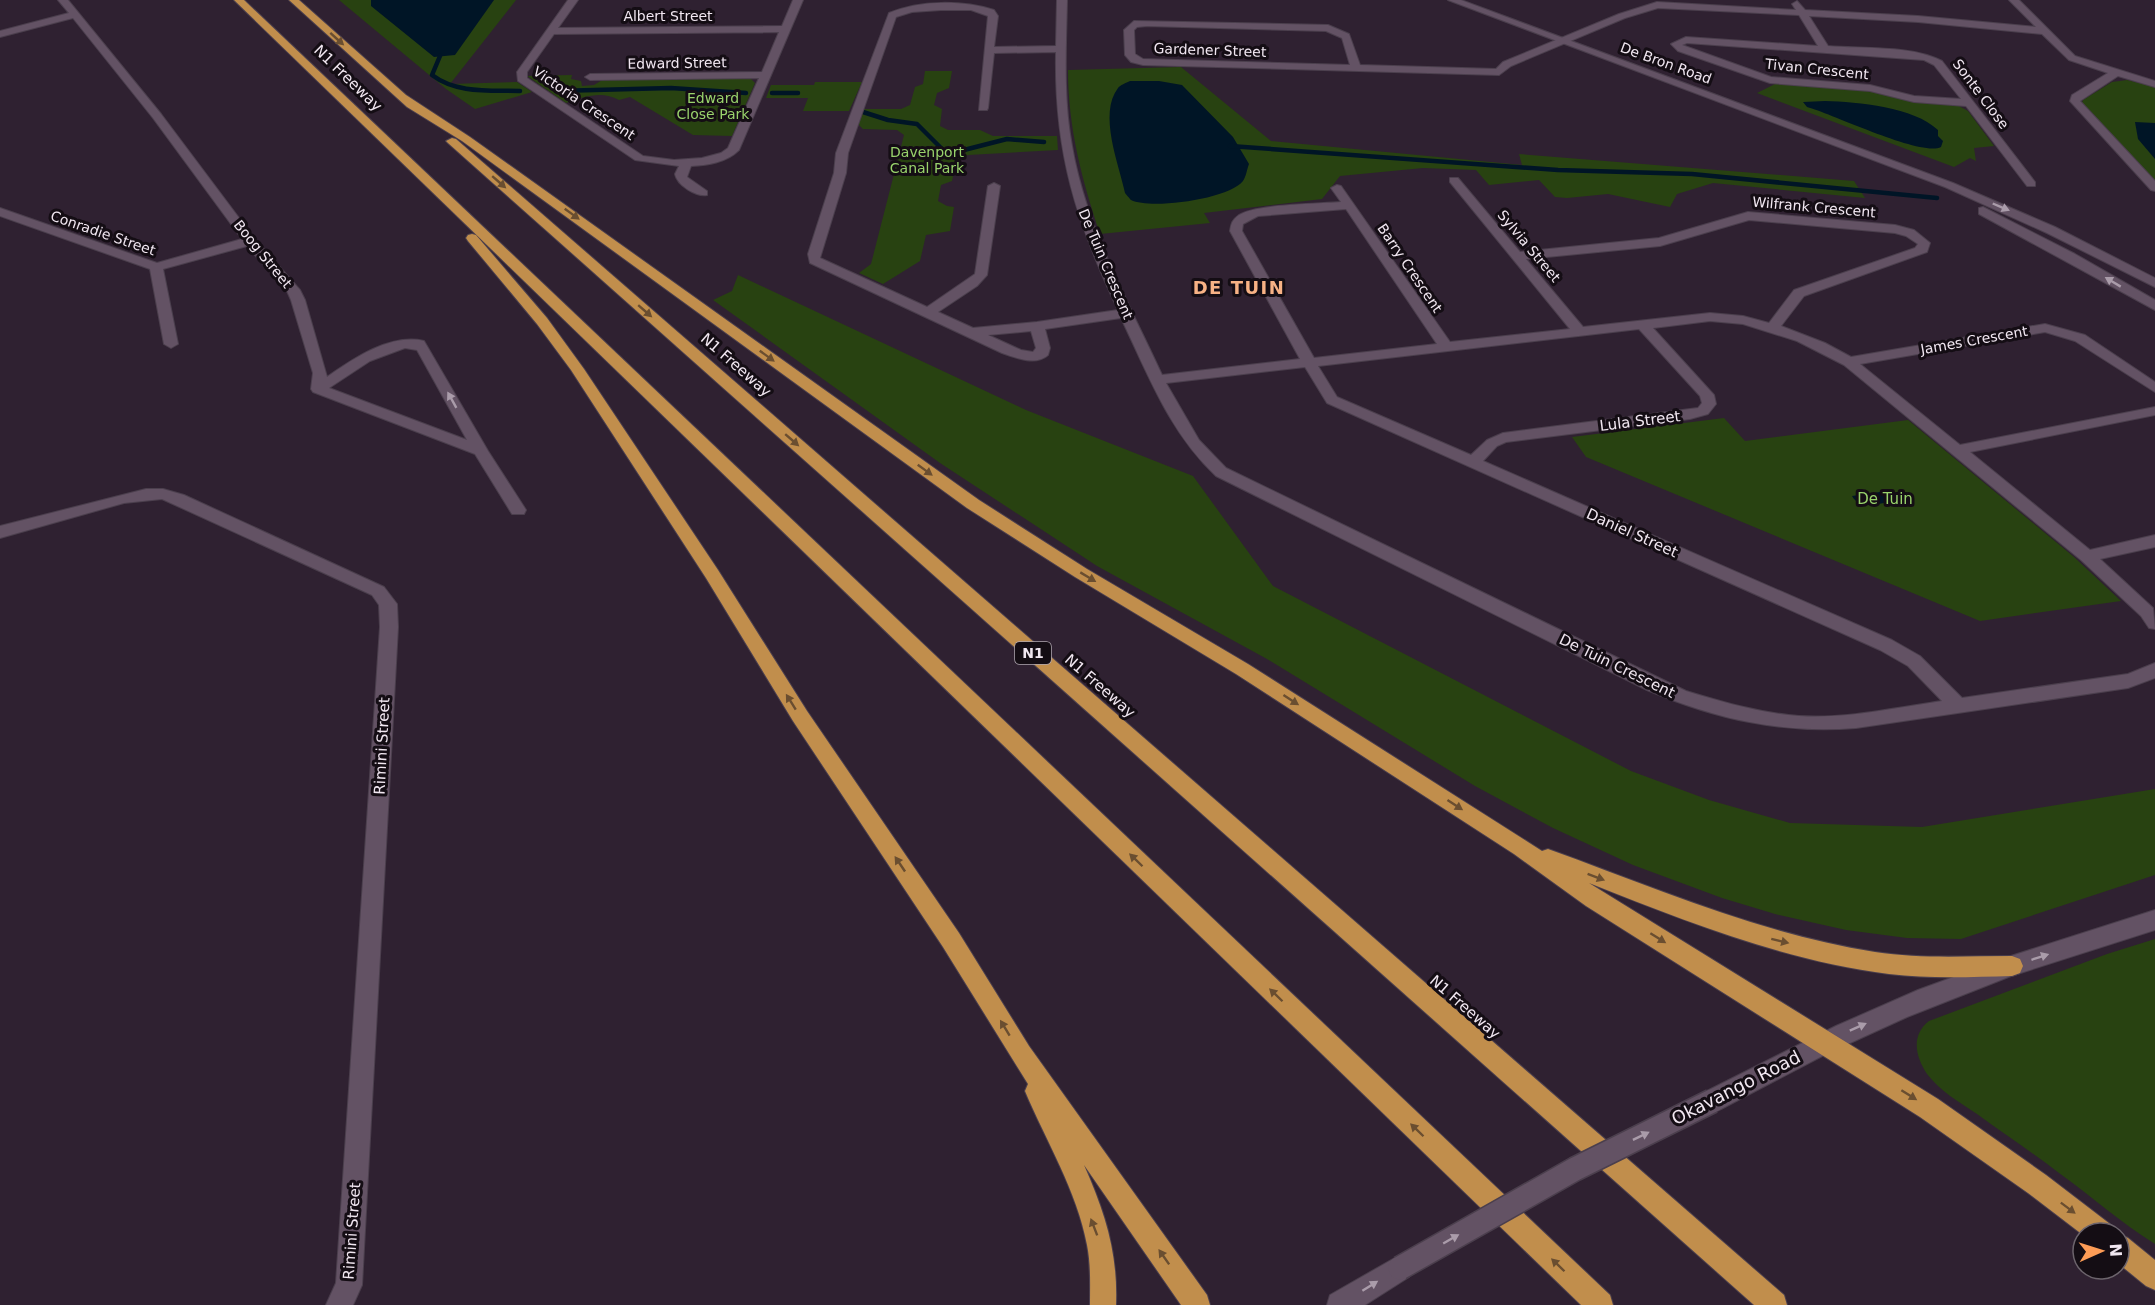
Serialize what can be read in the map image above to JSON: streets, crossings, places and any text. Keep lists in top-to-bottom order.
{
  "streets": {
    "highway": ["N1 Freeway", "N1"],
    "street": [
      "Albert Street",
      "Gardener Street",
      "Edward Street",
      "De Bron Road",
      "Tivan Crescent",
      "Sonte Close",
      "Victoria Crescent",
      "Wilfrank Crescent",
      "Conradie Street",
      "Sylvia Street",
      "Boog Street",
      "De Tuin Crescent",
      "Barry Crescent",
      "James Crescent",
      "Lula Street",
      "Daniel Street",
      "Rimini Street",
      "Okavango Road"
    ]
  },
  "crossings": [
    ["Albert Street", "Victoria Crescent"],
    ["Gardener Street", "De Bron Road"],
    ["Edward Street", "Victoria Crescent"],
    ["Tivan Crescent", "Sonte Close"],
    ["Wilfrank Crescent", "Sylvia Street"],
    ["De Tuin Crescent", "Daniel Street"],
    ["Lula Street", "Daniel Street"]
  ],
  "one_way": ["Okavango Road"],
  "districts": ["DE TUIN"],
  "parks": ["Edward Close Park", "Davenport Canal Park", "De Tuin"],
  "north": "right"
}
